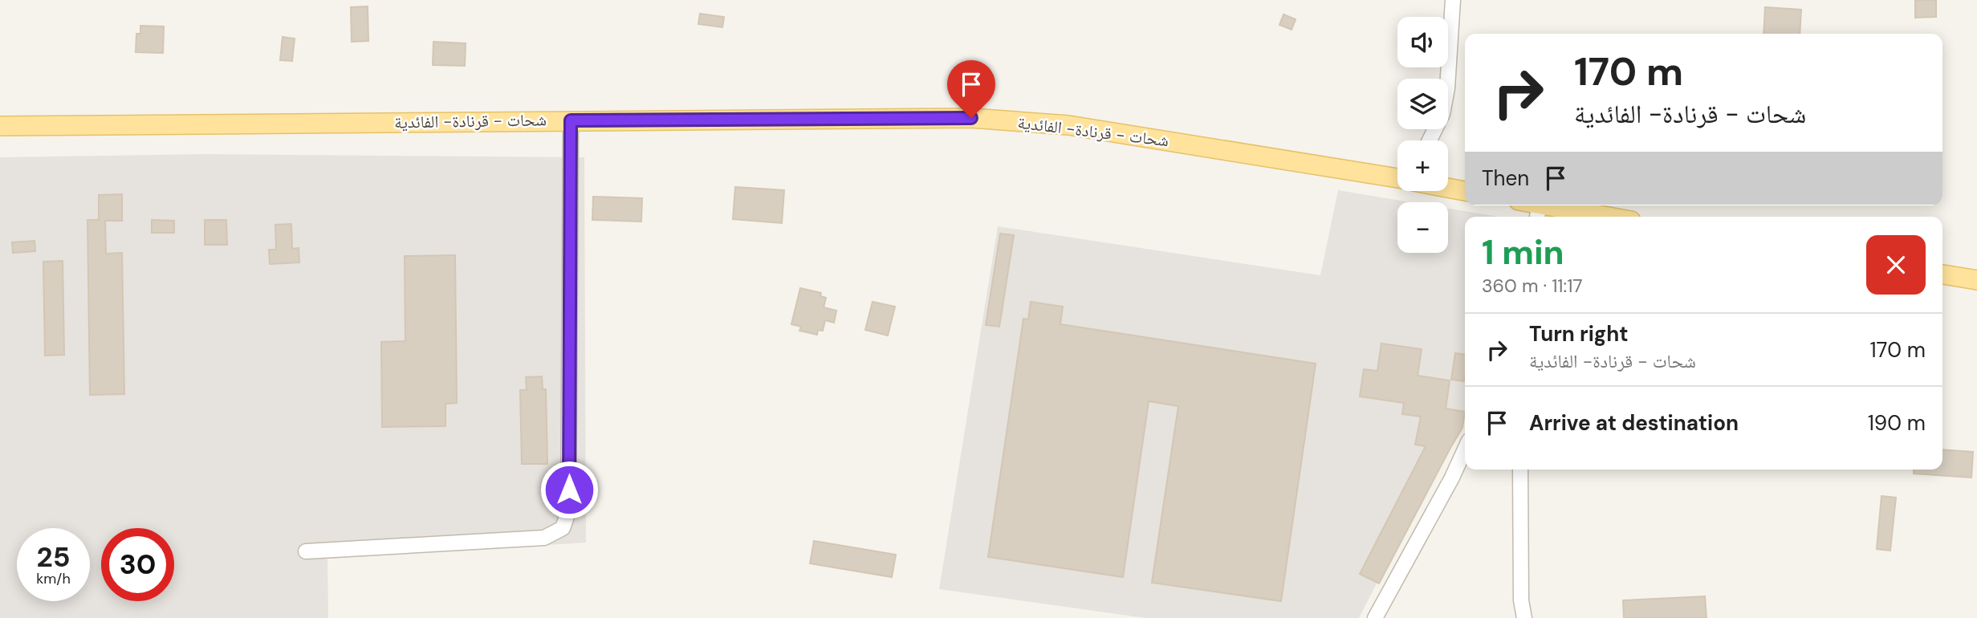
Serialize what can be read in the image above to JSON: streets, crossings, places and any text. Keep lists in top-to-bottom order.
{
  "streets": {
    "main road": ["شحات - قرنادة- الفائدية"]
  },
  "page": {
    "map_buttons": ["+", "−"],
    "turn": ["170 m", "شحات - قرنادة- الفائدية"],
    "then": "Then",
    "heading": ["1 min", "360 m · 11:17"],
    "list": [
      {
        "name": "Turn right",
        "note": "شحات - قرنادة- الفائدية",
        "value": "170 m"
      },
      {
        "name": "Arrive at destination",
        "value": "190 m"
      }
    ],
    "speed": "25 km/h",
    "limit": "30"
  }
}
